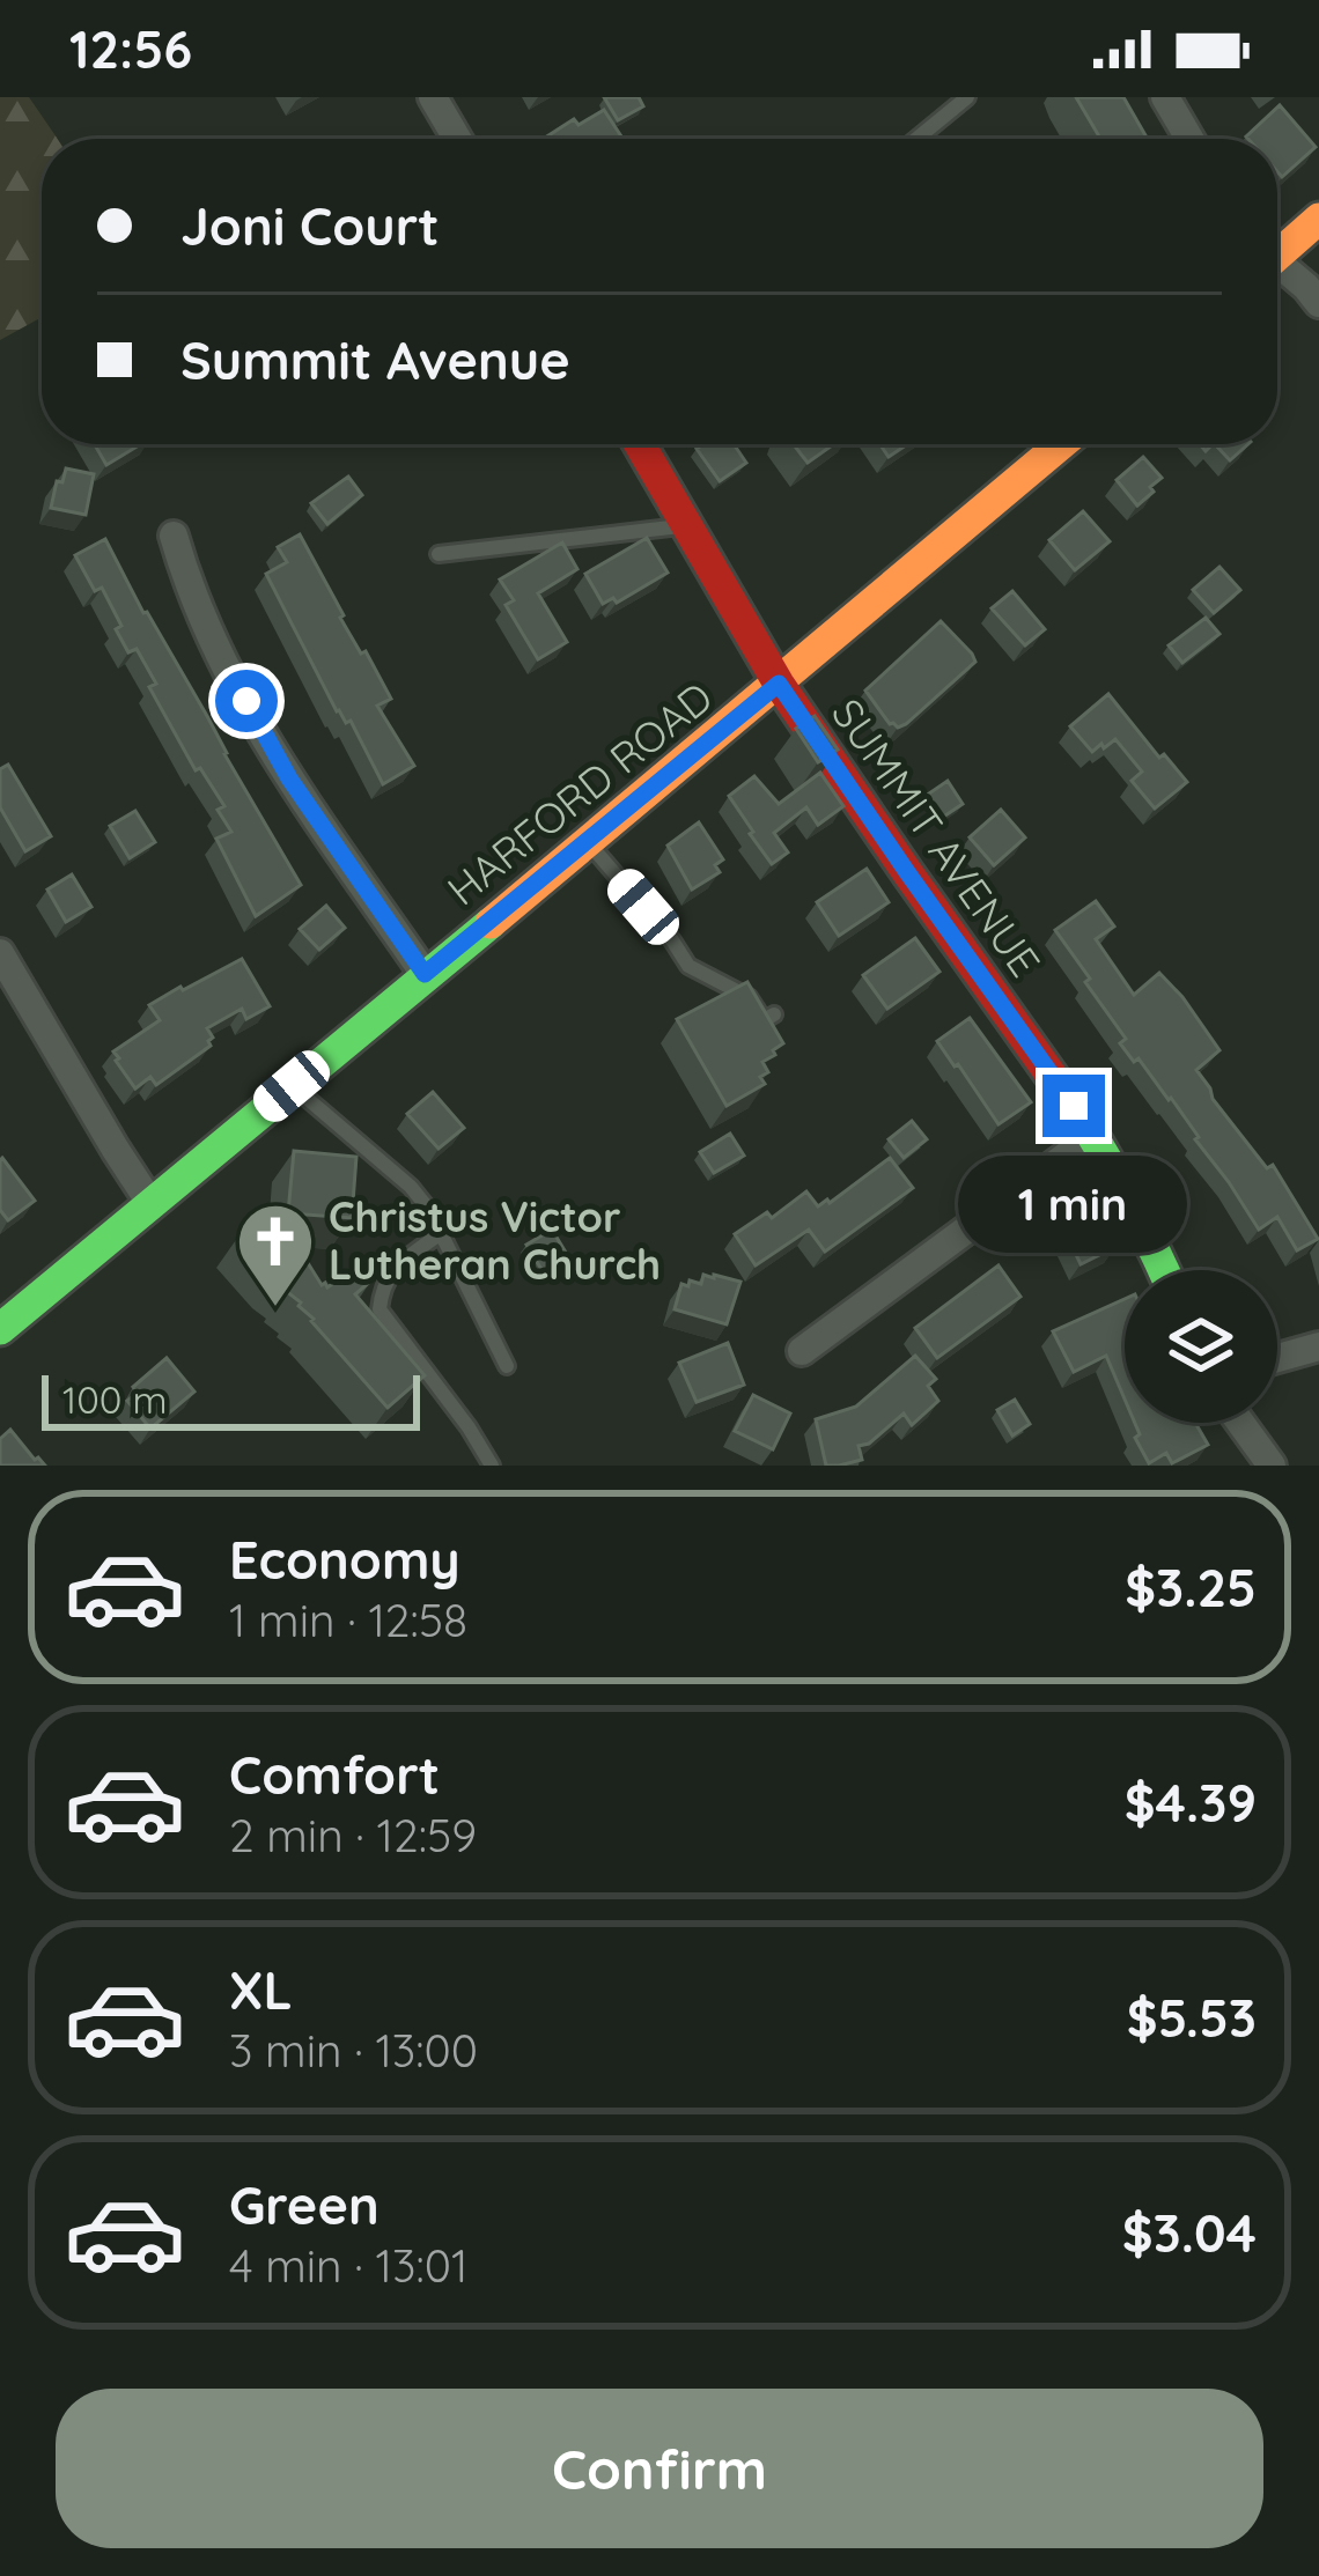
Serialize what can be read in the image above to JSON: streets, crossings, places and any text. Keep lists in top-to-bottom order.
{
  "streets": {
    "main road": ["HARFORD ROAD", "SUMMIT AVENUE"]
  },
  "crossings": [
    ["HARFORD ROAD", "SUMMIT AVENUE"]
  ],
  "places": {
    "church": ["Christus Victor Lutheran Church"]
  },
  "scale_bar": "100 m",
  "page": {
    "status": "12:56",
    "banner": ["Joni Court", "Summit Avenue"],
    "bubble": "1 min",
    "scale": "100 m",
    "list": [
      {
        "name": "Economy",
        "note": "1 min · 12:58",
        "value": "$3.25"
      },
      {
        "name": "Comfort",
        "note": "2 min · 12:59",
        "value": "$4.39"
      },
      {
        "name": "XL",
        "note": "3 min · 13:00",
        "value": "$5.53"
      },
      {
        "name": "Green",
        "note": "4 min · 13:01",
        "value": "$3.04"
      }
    ],
    "buttons": "Confirm"
  }
}
